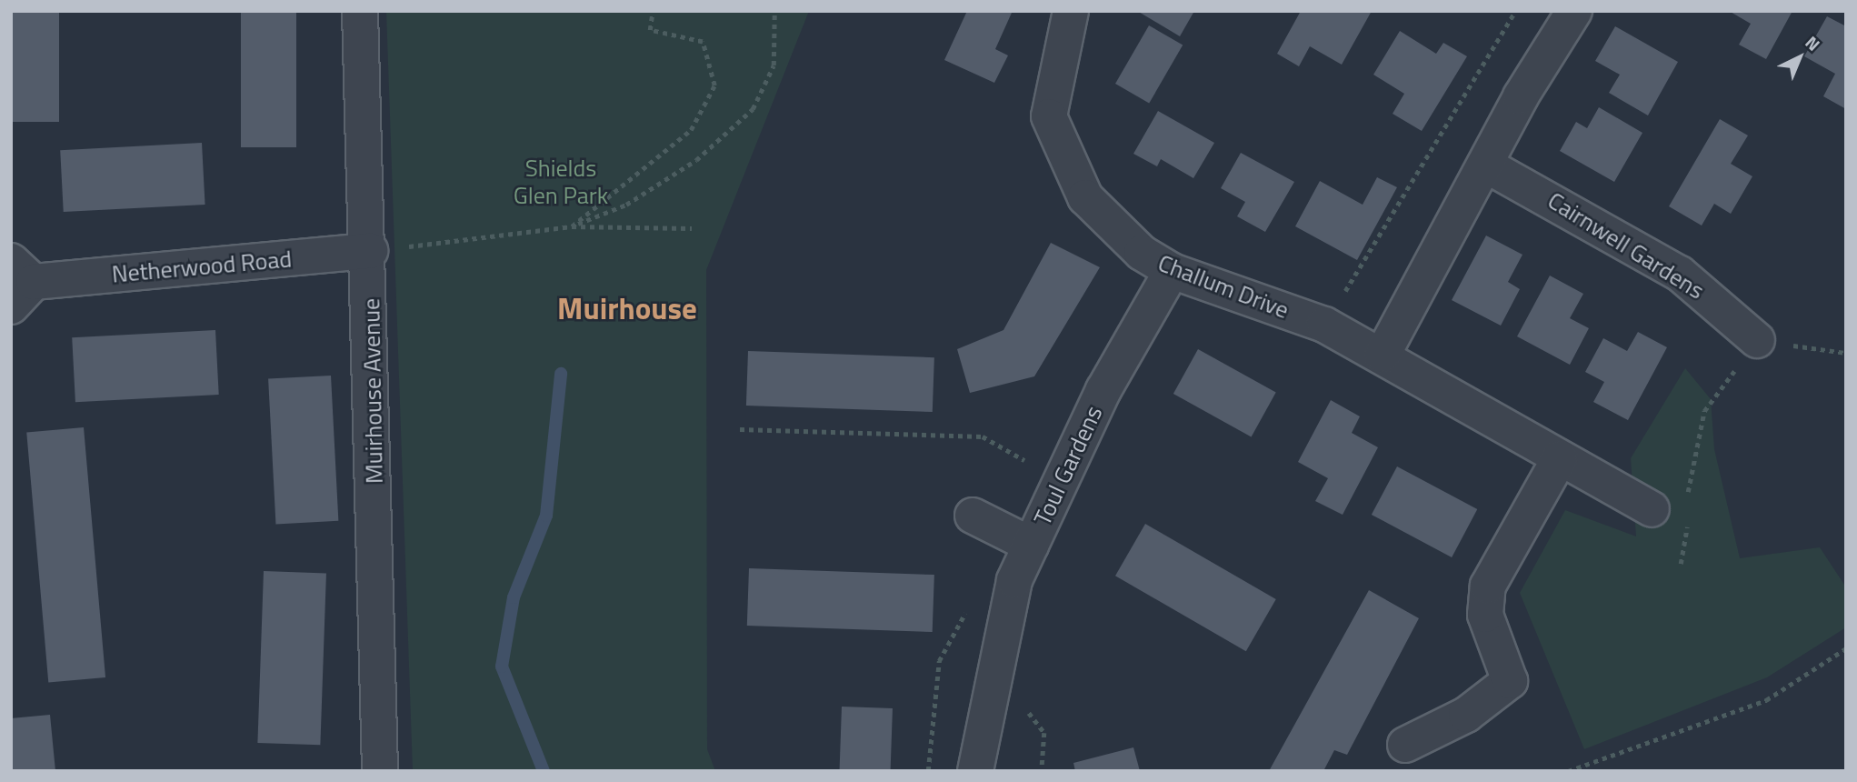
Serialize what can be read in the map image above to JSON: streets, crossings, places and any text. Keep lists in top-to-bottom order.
{
  "streets": {
    "street": [
      "Cairnwell Gardens",
      "Netherwood Road",
      "Challum Drive",
      "Muirhouse Avenue",
      "Toul Gardens"
    ]
  },
  "crossings": [
    ["Netherwood Road", "Muirhouse Avenue"],
    ["Challum Drive", "Toul Gardens"]
  ],
  "districts": ["Muirhouse"],
  "parks": ["Shields Glen Park"],
  "north": "top right"
}
